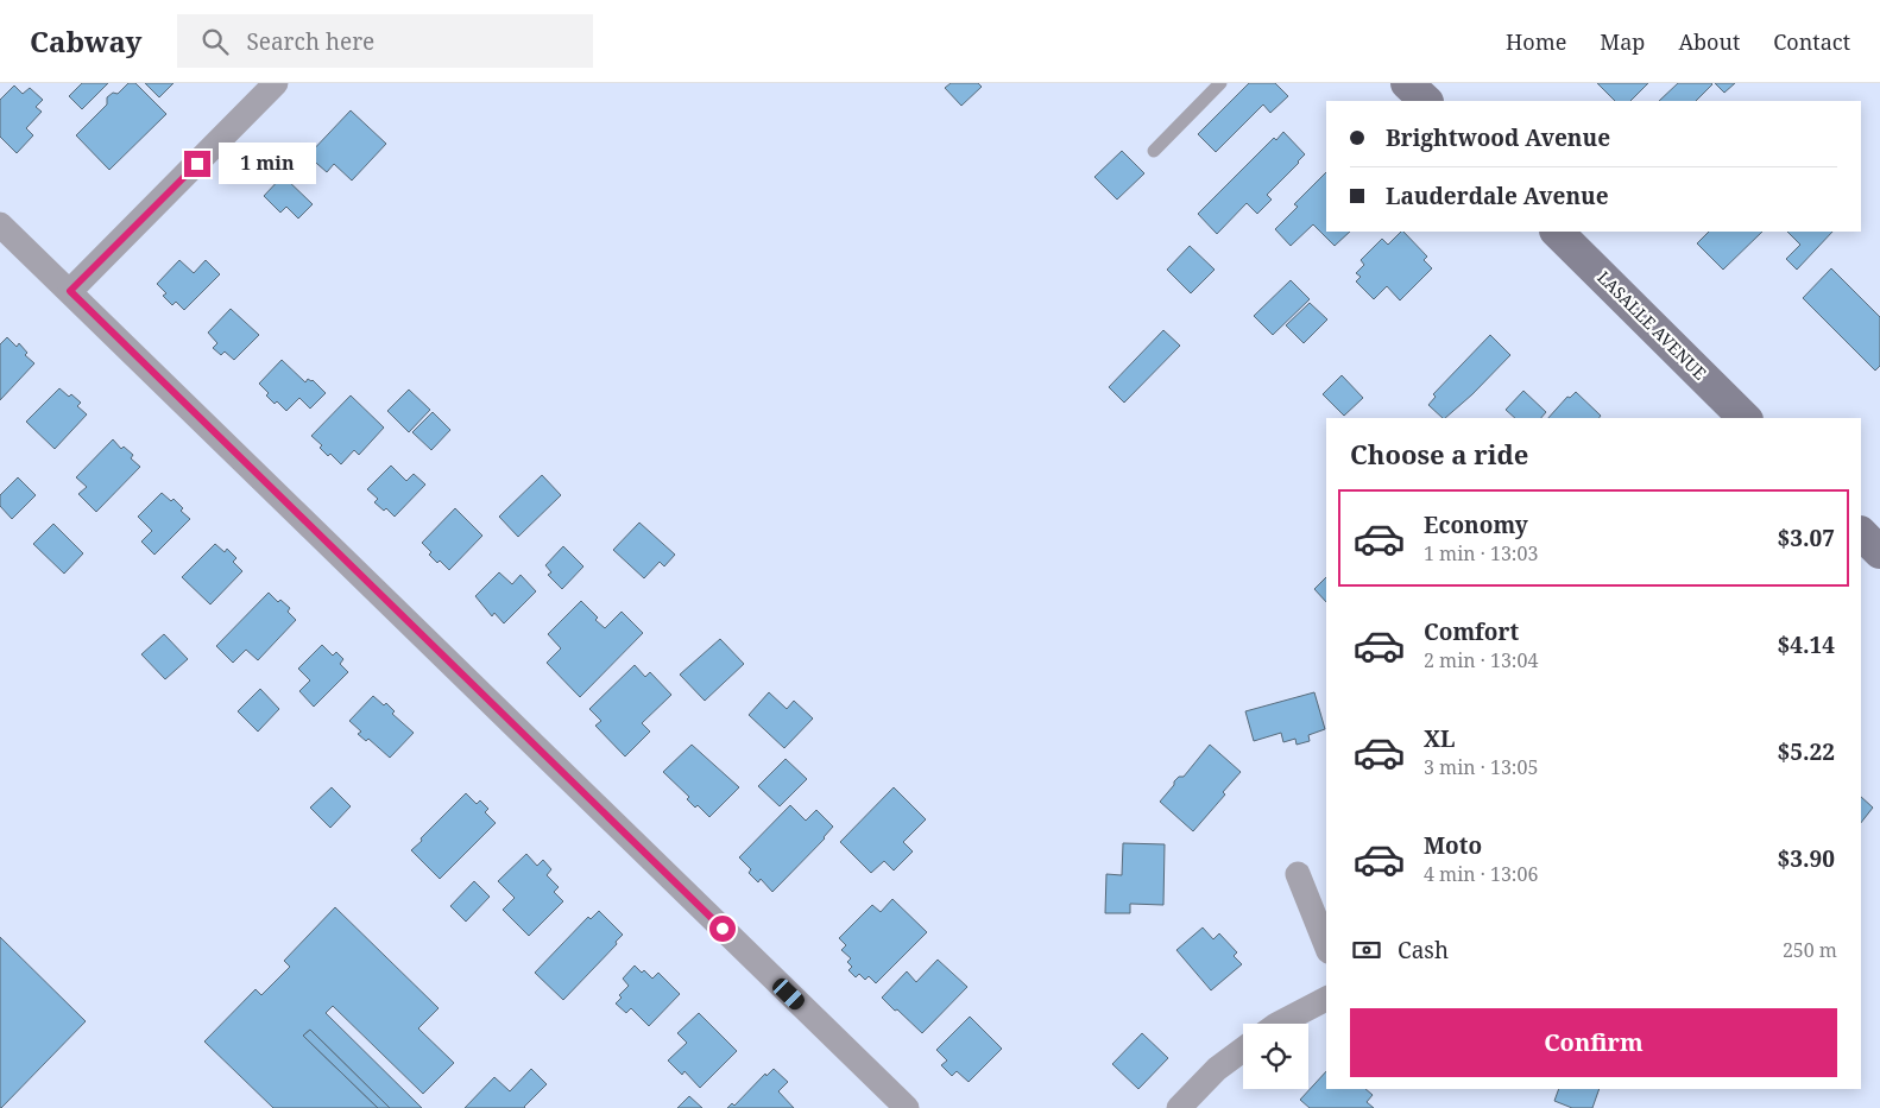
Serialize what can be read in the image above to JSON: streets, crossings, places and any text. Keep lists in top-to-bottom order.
{
  "streets": {
    "main road": ["LASALLE AVENUE"]
  },
  "page": {
    "header": "Cabway",
    "search": "Search here",
    "nav": [
      "Home",
      "Map",
      "About",
      "Contact"
    ],
    "banner": ["Brightwood Avenue", "Lauderdale Avenue"],
    "bubble": "1 min",
    "heading": "Choose a ride",
    "list": [
      {
        "name": "Economy",
        "note": "1 min · 13:03",
        "value": "$3.07"
      },
      {
        "name": "Comfort",
        "note": "2 min · 13:04",
        "value": "$4.14"
      },
      {
        "name": "XL",
        "note": "3 min · 13:05",
        "value": "$5.22"
      },
      {
        "name": "Moto",
        "note": "4 min · 13:06",
        "value": "$3.90"
      }
    ],
    "pay": ["Cash", "250 m"],
    "buttons": "Confirm"
  }
}
